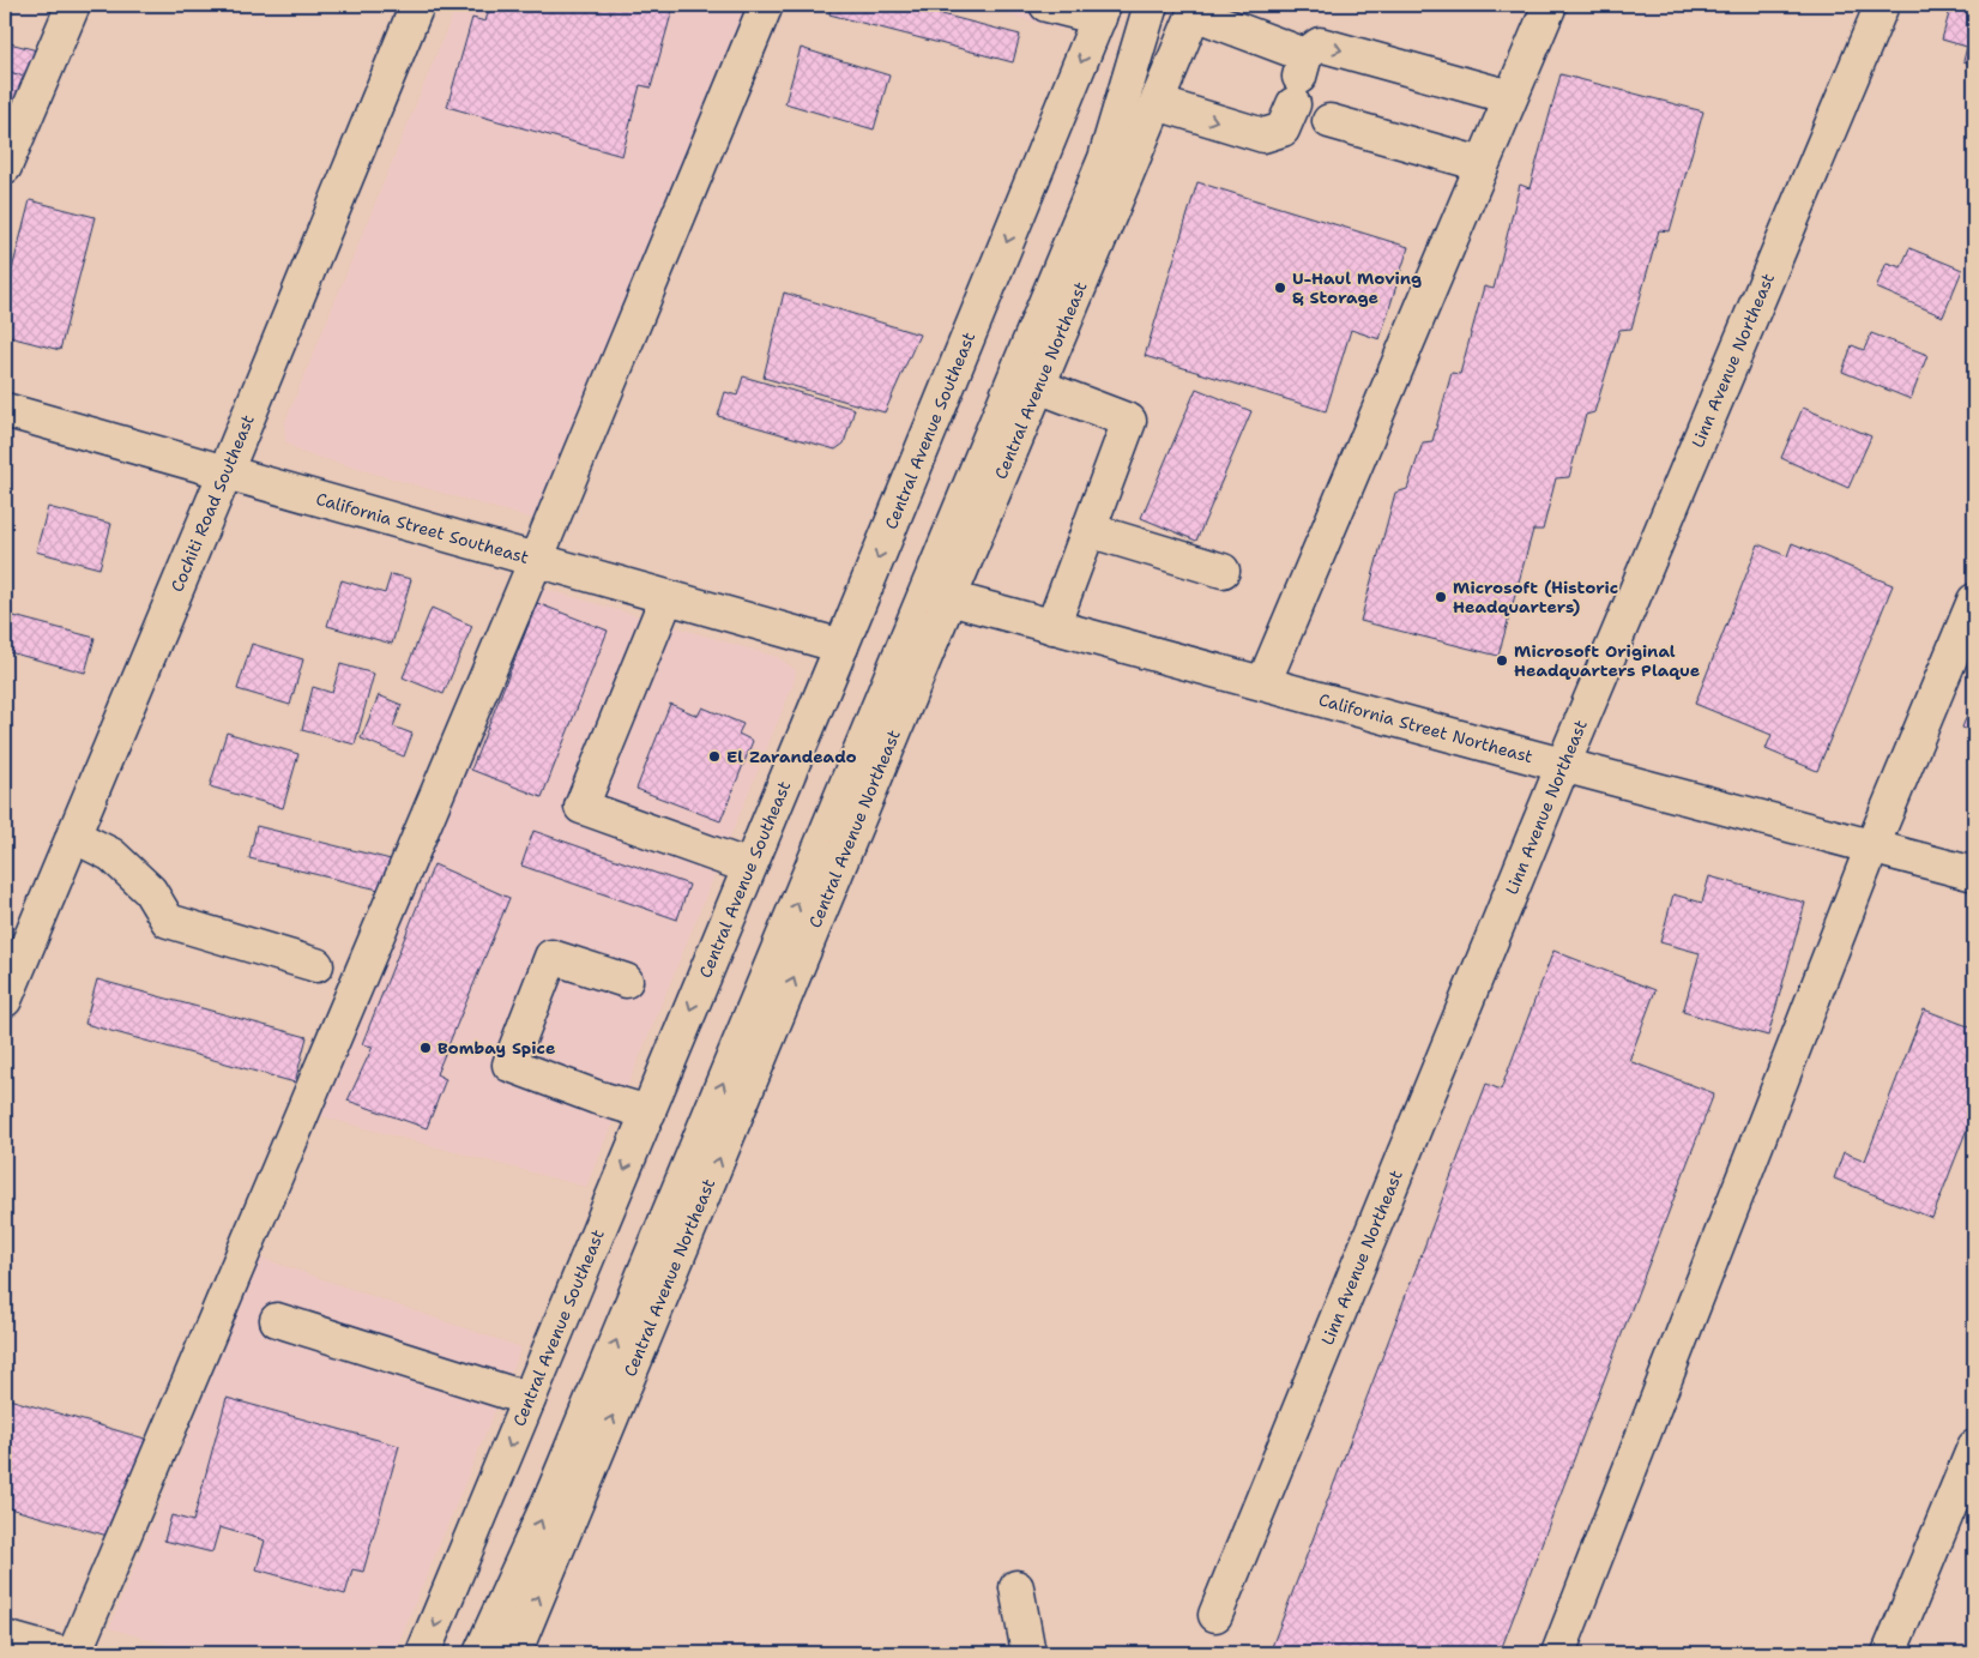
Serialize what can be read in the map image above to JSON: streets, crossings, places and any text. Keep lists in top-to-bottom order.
{
  "streets": {
    "street": [
      "Linn Avenue Northeast",
      "Central Avenue Northeast",
      "Central Avenue Southeast",
      "Cochiti Road Southeast",
      "California Street Southeast",
      "California Street Northeast"
    ]
  },
  "crossings": [
    ["Linn Avenue Northeast", "California Street Northeast"],
    ["Central Avenue Northeast", "California Street Northeast"],
    ["Central Avenue Southeast", "California Street Southeast"],
    ["Cochiti Road Southeast", "California Street Southeast"]
  ],
  "one_way": ["Central Avenue Northeast", "Central Avenue Southeast"],
  "places": [
    "U-Haul Moving & Storage",
    "Microsoft (Historic Headquarters)",
    "Microsoft Original Headquarters Plaque",
    "El Zarandeado",
    "Bombay Spice"
  ]
}
